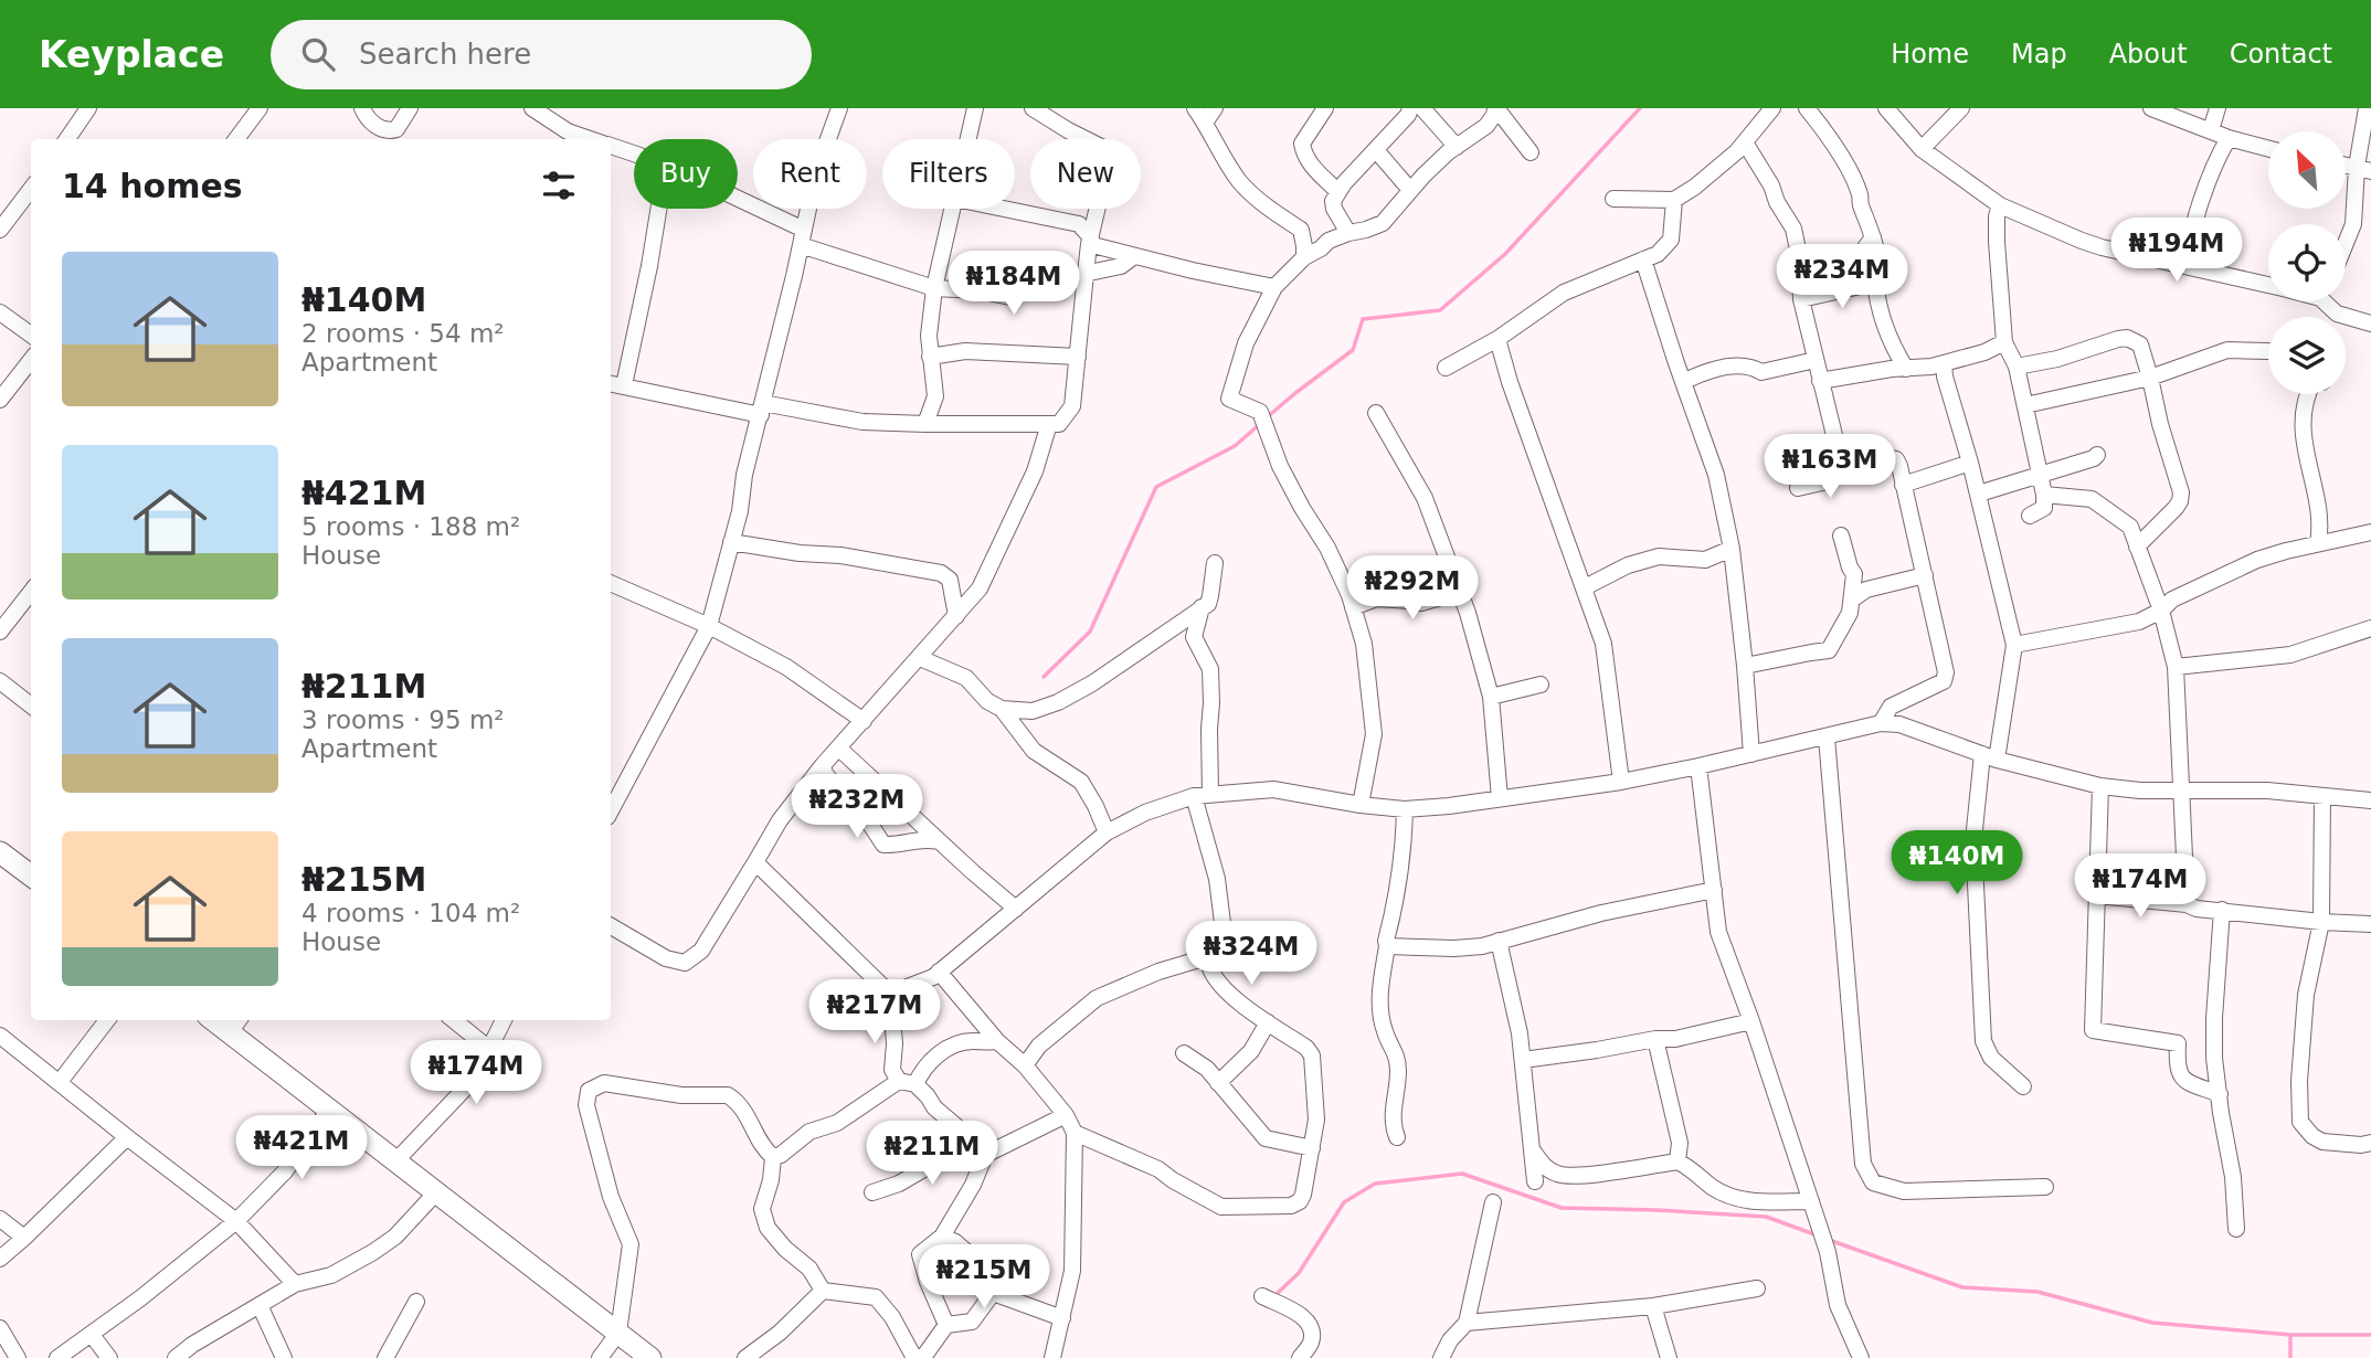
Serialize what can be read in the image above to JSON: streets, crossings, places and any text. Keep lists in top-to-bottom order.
{
  "north": "top left",
  "page": {
    "header": "Keyplace",
    "search": "Search here",
    "nav": [
      "Home",
      "Map",
      "About",
      "Contact"
    ],
    "chip": [
      "Buy",
      "Rent",
      "Filters",
      "New"
    ],
    "heading": "14 homes",
    "price": [
      "₦194M",
      "₦234M",
      "₦184M",
      "₦163M",
      "₦292M",
      "₦232M",
      "₦140M",
      "₦174M",
      "₦324M",
      "₦217M",
      "₦174M",
      "₦421M",
      "₦211M",
      "₦215M"
    ],
    "list": [
      {
        "name": "₦140M",
        "note": "2 rooms · 54 m² · Apartment"
      },
      {
        "name": "₦421M",
        "note": "5 rooms · 188 m² · House"
      },
      {
        "name": "₦211M",
        "note": "3 rooms · 95 m² · Apartment"
      },
      {
        "name": "₦215M",
        "note": "4 rooms · 104 m² · House"
      }
    ]
  }
}
